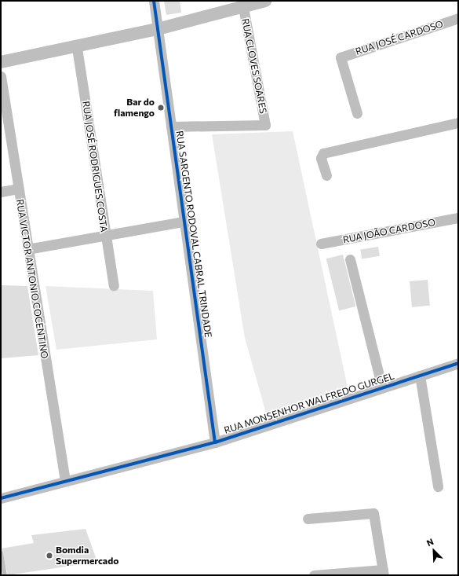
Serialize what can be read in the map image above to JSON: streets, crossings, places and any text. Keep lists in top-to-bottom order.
{
  "streets": {
    "street": [
      "RUA JOSÉ CARDOSO",
      "RUA CLOVES SOARES",
      "RUA JOSÉ RODRIGUES COSTA",
      "RUA JOÃO CARDOSO",
      "RUA SARGENTO RODOVAL CABRAL TRINDADE",
      "RUA VICTOR ANTONIO COCENTINO",
      "RUA MONSENHOR WALFREDO GURGEL"
    ]
  },
  "crossings": [
    ["RUA CLOVES SOARES", "RUA SARGENTO RODOVAL CABRAL TRINDADE"],
    ["RUA SARGENTO RODOVAL CABRAL TRINDADE", "RUA MONSENHOR WALFREDO GURGEL"],
    ["RUA VICTOR ANTONIO COCENTINO", "RUA MONSENHOR WALFREDO GURGEL"]
  ],
  "places": ["Bar do flamengo", "Bomdia Supermercado"],
  "north": "top left"
}
